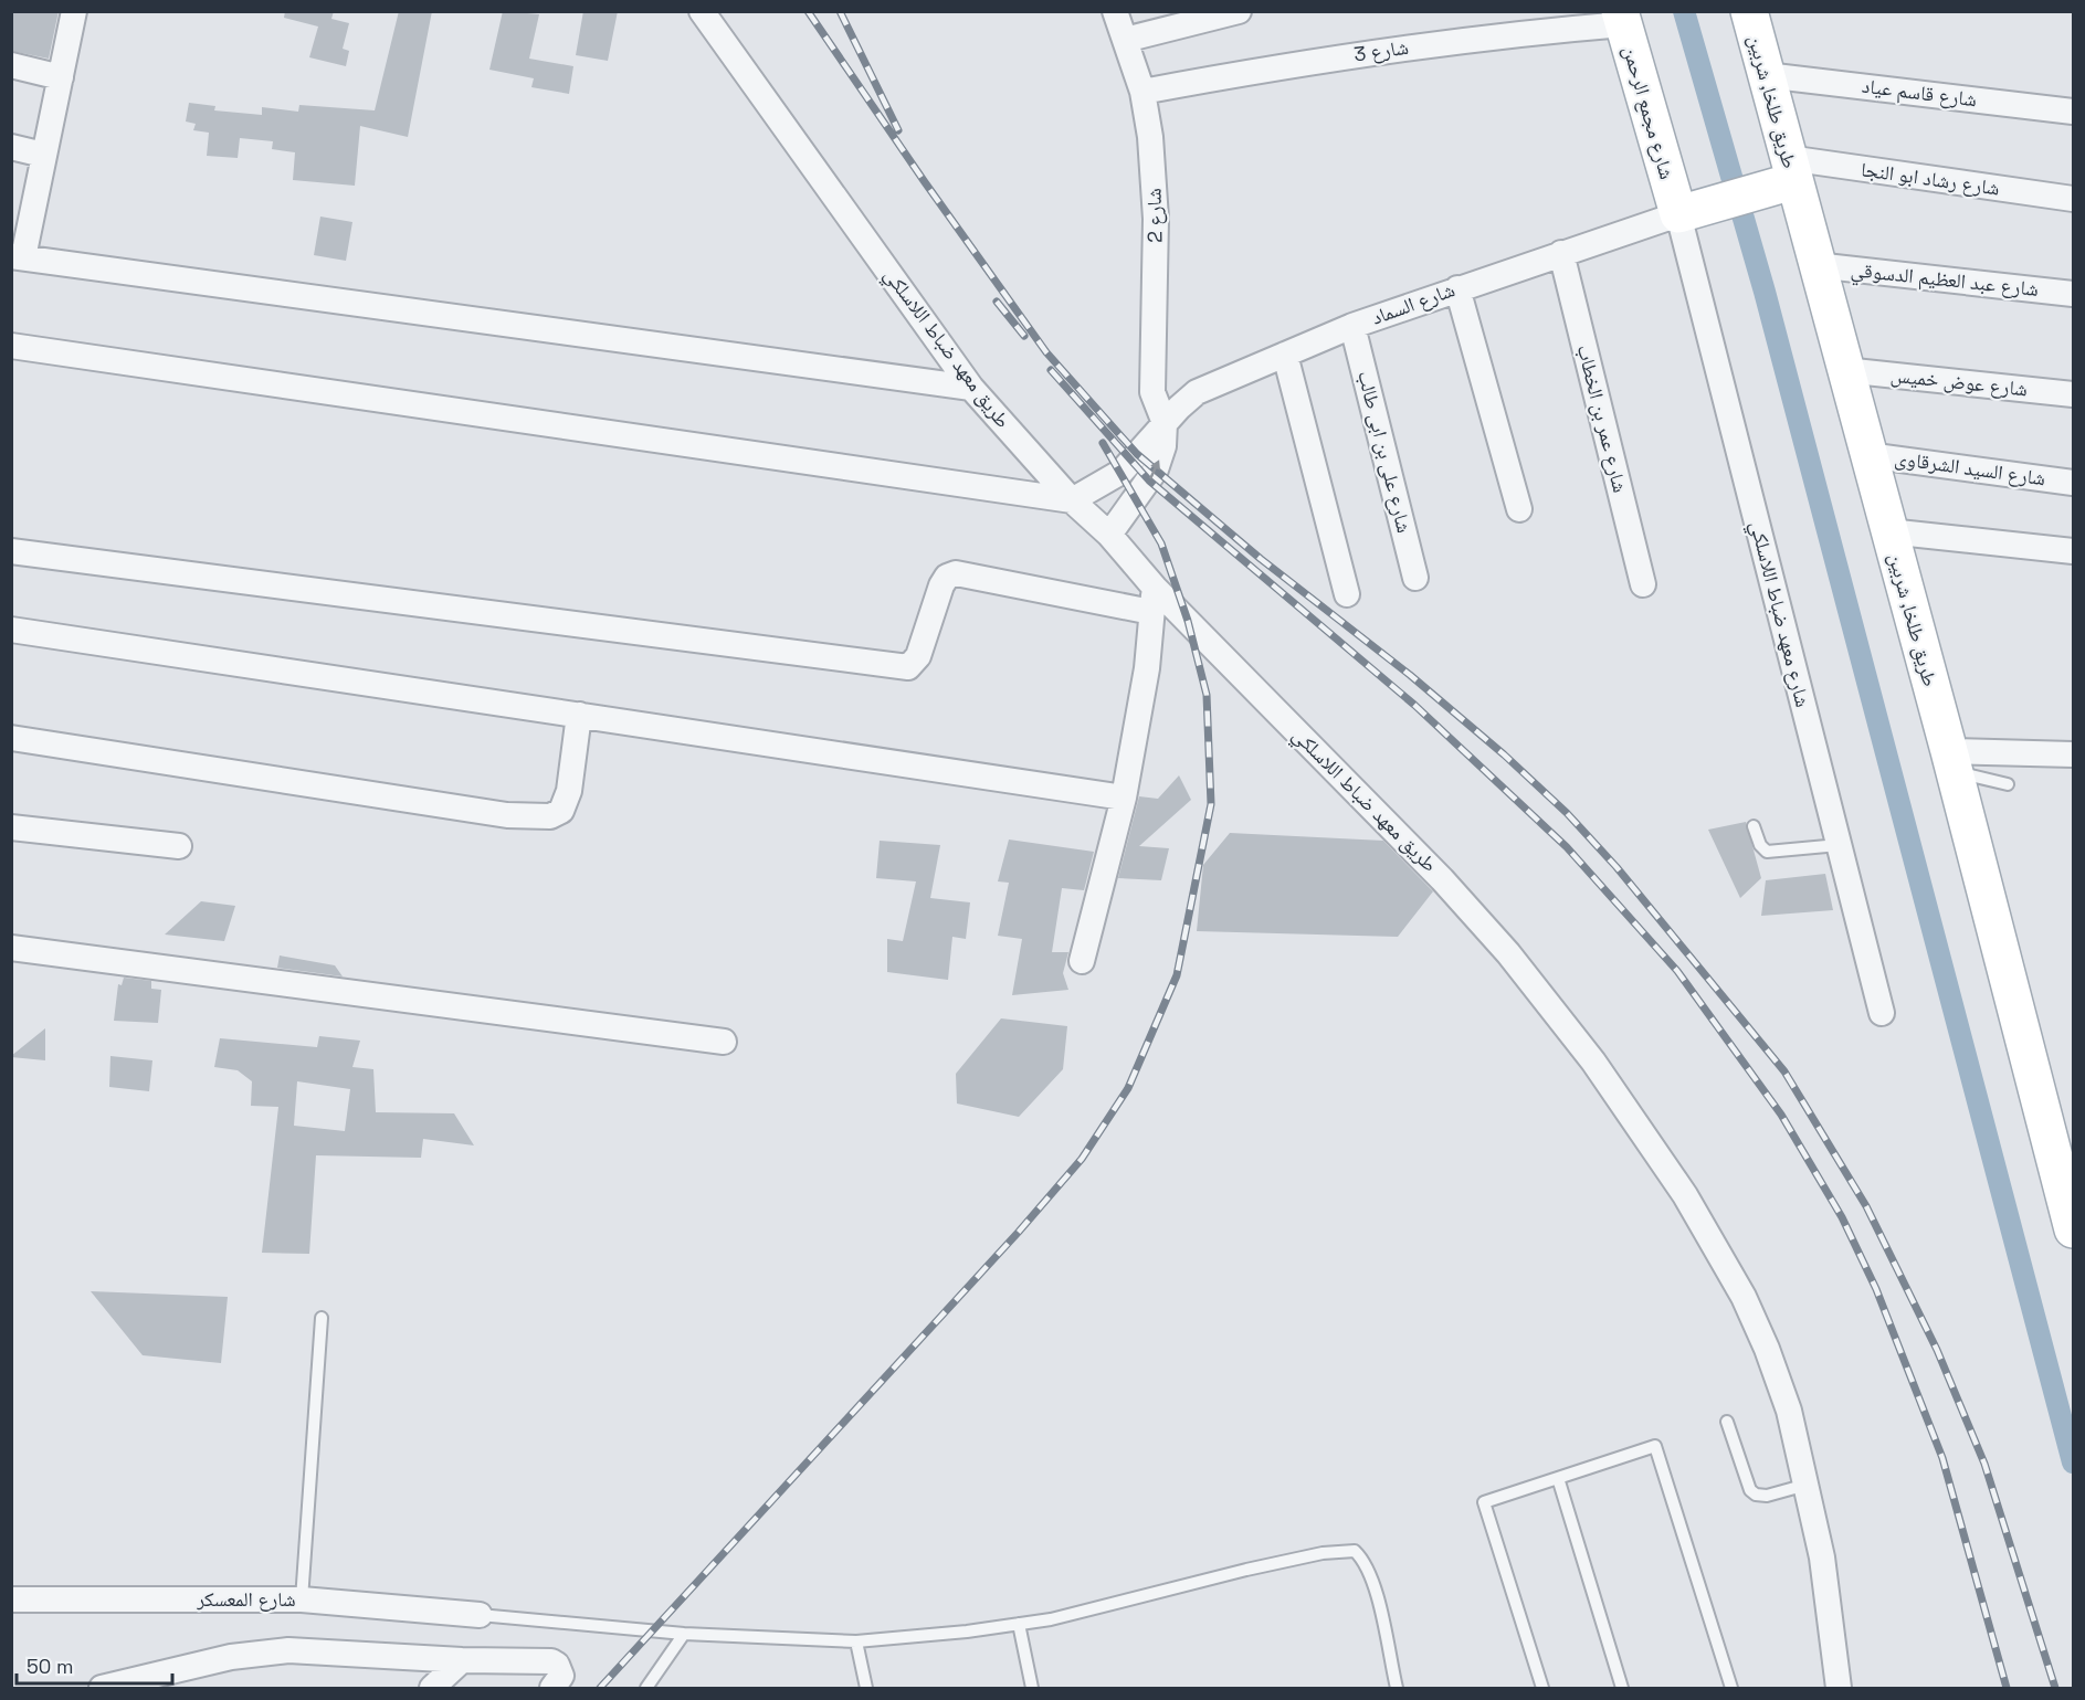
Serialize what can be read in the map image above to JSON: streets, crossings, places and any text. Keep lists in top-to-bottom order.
{
  "streets": {
    "main road": ["طريق طلخا, شربين", "شارع مجمع الرحمن"],
    "street": [
      "شارع 3",
      "شارع قاسم عياد",
      "شارع رشاد ابو النجا",
      "شارع 2",
      "شارع عبد العظيم الدسوقي",
      "شارع السماد",
      "طريق معهد ضباط اللاسلكي",
      "شارع عوض خميس",
      "شارع عمر بن الخطاب",
      "شارع على بن ابى طالب",
      "شارع السيد الشرقاوى",
      "شارع معهد ضباط اللاسلكي",
      "شارع المعسكر"
    ]
  },
  "crossings": [
    ["شارع 3", "شارع مجمع الرحمن"],
    ["شارع 3", "شارع 2"],
    ["شارع قاسم عياد", "طريق طلخا, شربين"],
    ["طريق طلخا, شربين", "شارع رشاد ابو النجا"],
    ["طريق طلخا, شربين", "شارع عبد العظيم الدسوقي"],
    ["طريق طلخا, شربين", "شارع عوض خميس"],
    ["طريق طلخا, شربين", "شارع السيد الشرقاوى"],
    ["شارع مجمع الرحمن", "شارع السماد"],
    ["شارع مجمع الرحمن", "شارع معهد ضباط اللاسلكي"],
    ["شارع 2", "شارع السماد"],
    ["شارع السماد", "طريق معهد ضباط اللاسلكي"],
    ["شارع السماد", "شارع عمر بن الخطاب"],
    ["شارع السماد", "شارع على بن ابى طالب"],
    ["شارع السماد", "شارع معهد ضباط اللاسلكي"]
  ],
  "scale_bar": "50 m"
}
